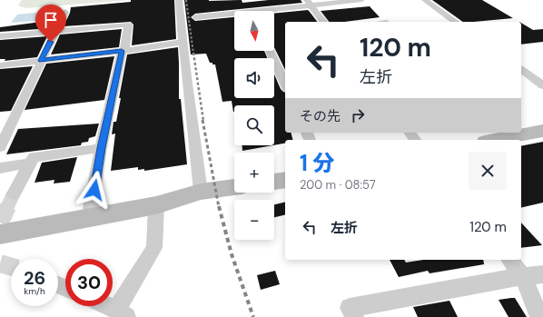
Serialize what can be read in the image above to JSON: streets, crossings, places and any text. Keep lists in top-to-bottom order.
{
  "north": "bottom",
  "page": {
    "map_buttons": ["+", "−"],
    "turn": ["120 m", "左折"],
    "then": "その先",
    "heading": ["1 分", "200 m · 08:57"],
    "list": [
      {
        "name": "左折",
        "value": "120 m"
      }
    ],
    "speed": "26 km/h",
    "limit": "30"
  }
}
